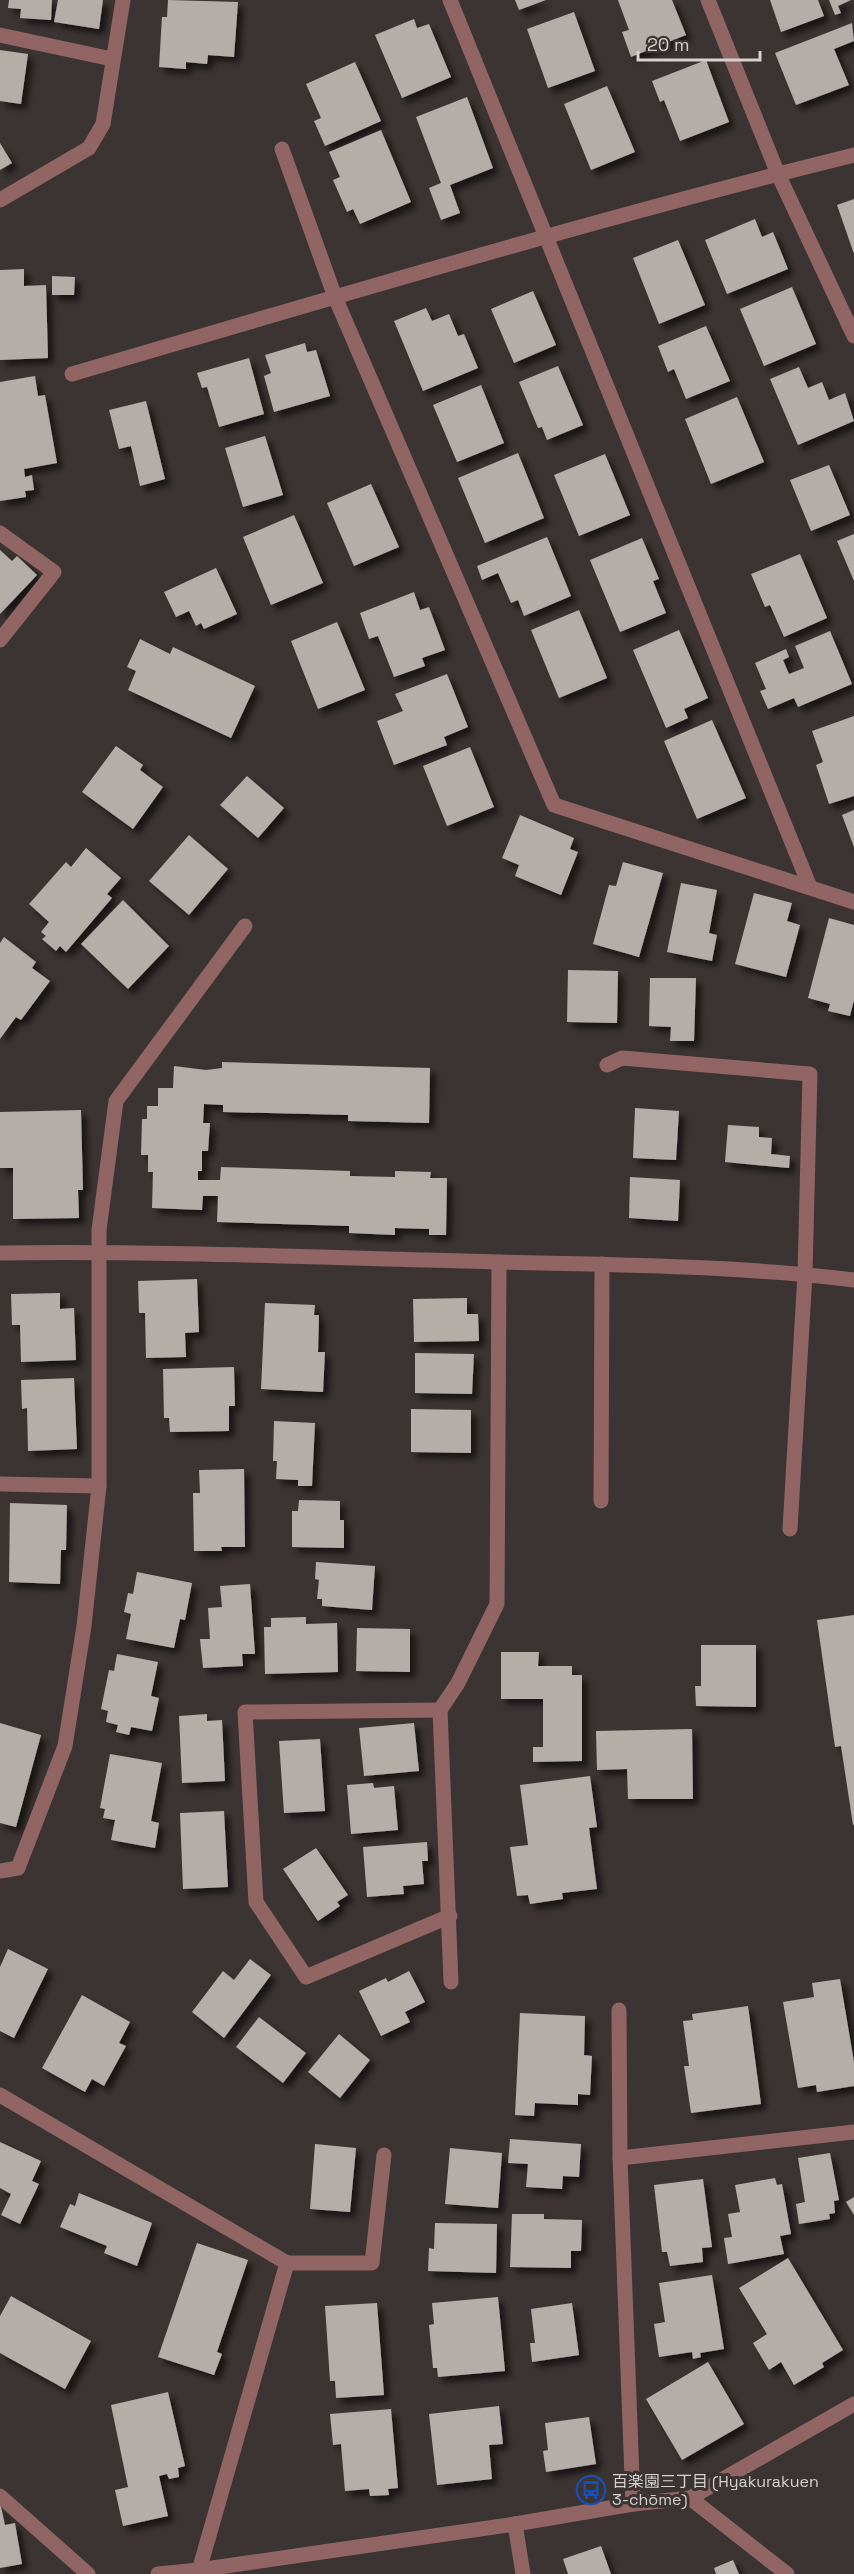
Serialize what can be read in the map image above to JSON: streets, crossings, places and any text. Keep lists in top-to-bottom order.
{
  "places": {
    "bus stop": ["百楽園三丁目 (Hyakurakuen 3-chōme)"]
  },
  "scale_bar": "20 m"
}
